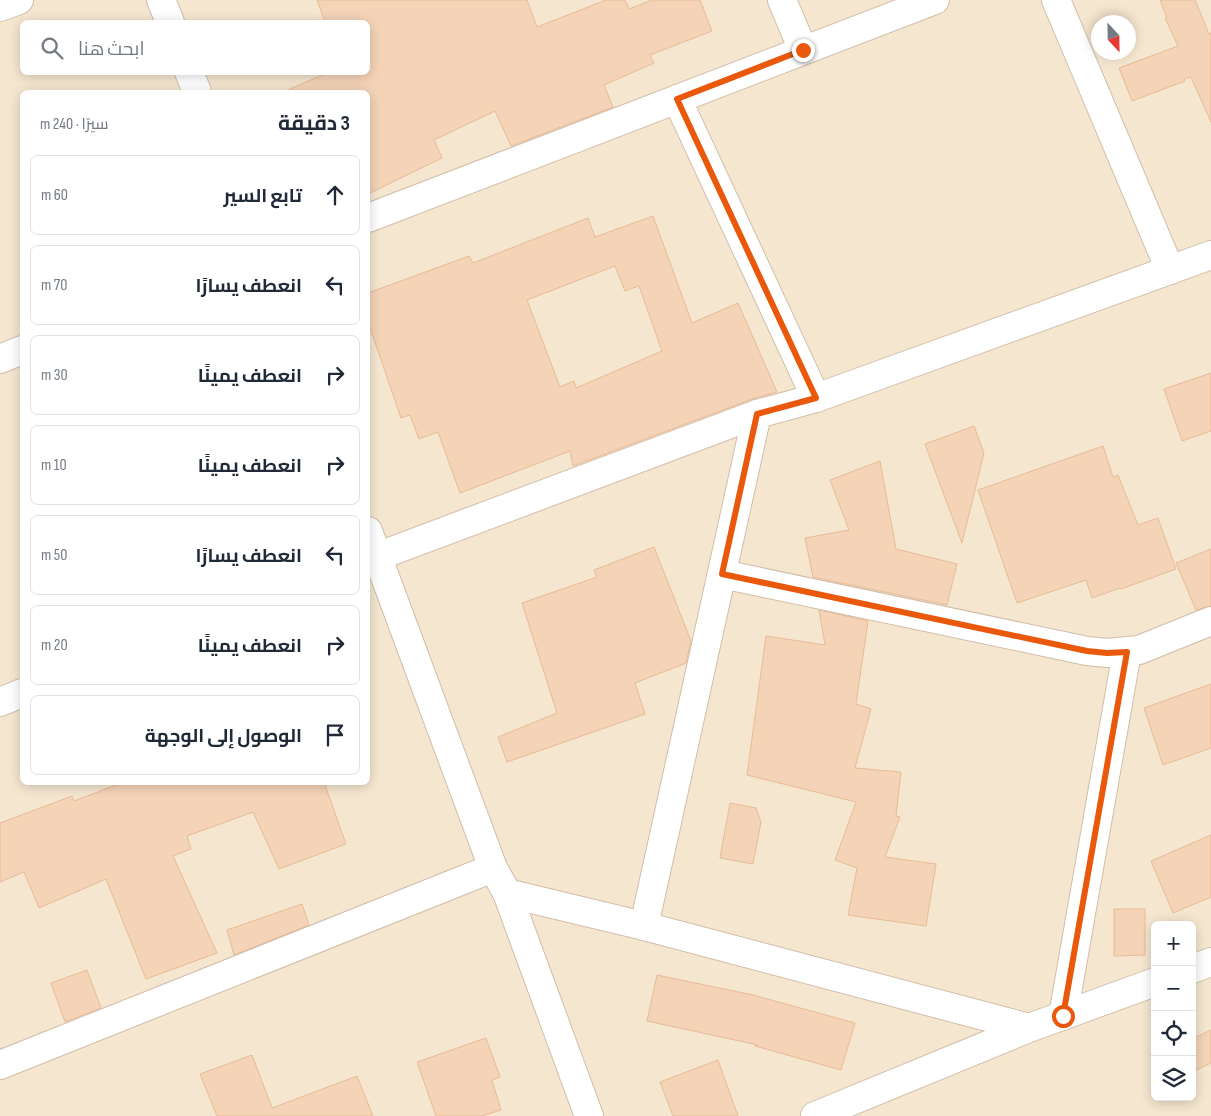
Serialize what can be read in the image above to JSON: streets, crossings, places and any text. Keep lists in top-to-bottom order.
{
  "north": "bottom",
  "page": {
    "search": "ابحث هنا",
    "heading": ["3 دقيقة", "سيرًا · 240 m"],
    "list": [
      ["تابع السير", "60 m"],
      ["انعطف يسارًا", "70 m"],
      ["انعطف يمينًا", "30 m"],
      ["انعطف يمينًا", "10 m"],
      ["انعطف يسارًا", "50 m"],
      ["انعطف يمينًا", "20 m"],
      "الوصول إلى الوجهة"
    ],
    "map_buttons": ["+", "−"]
  }
}
